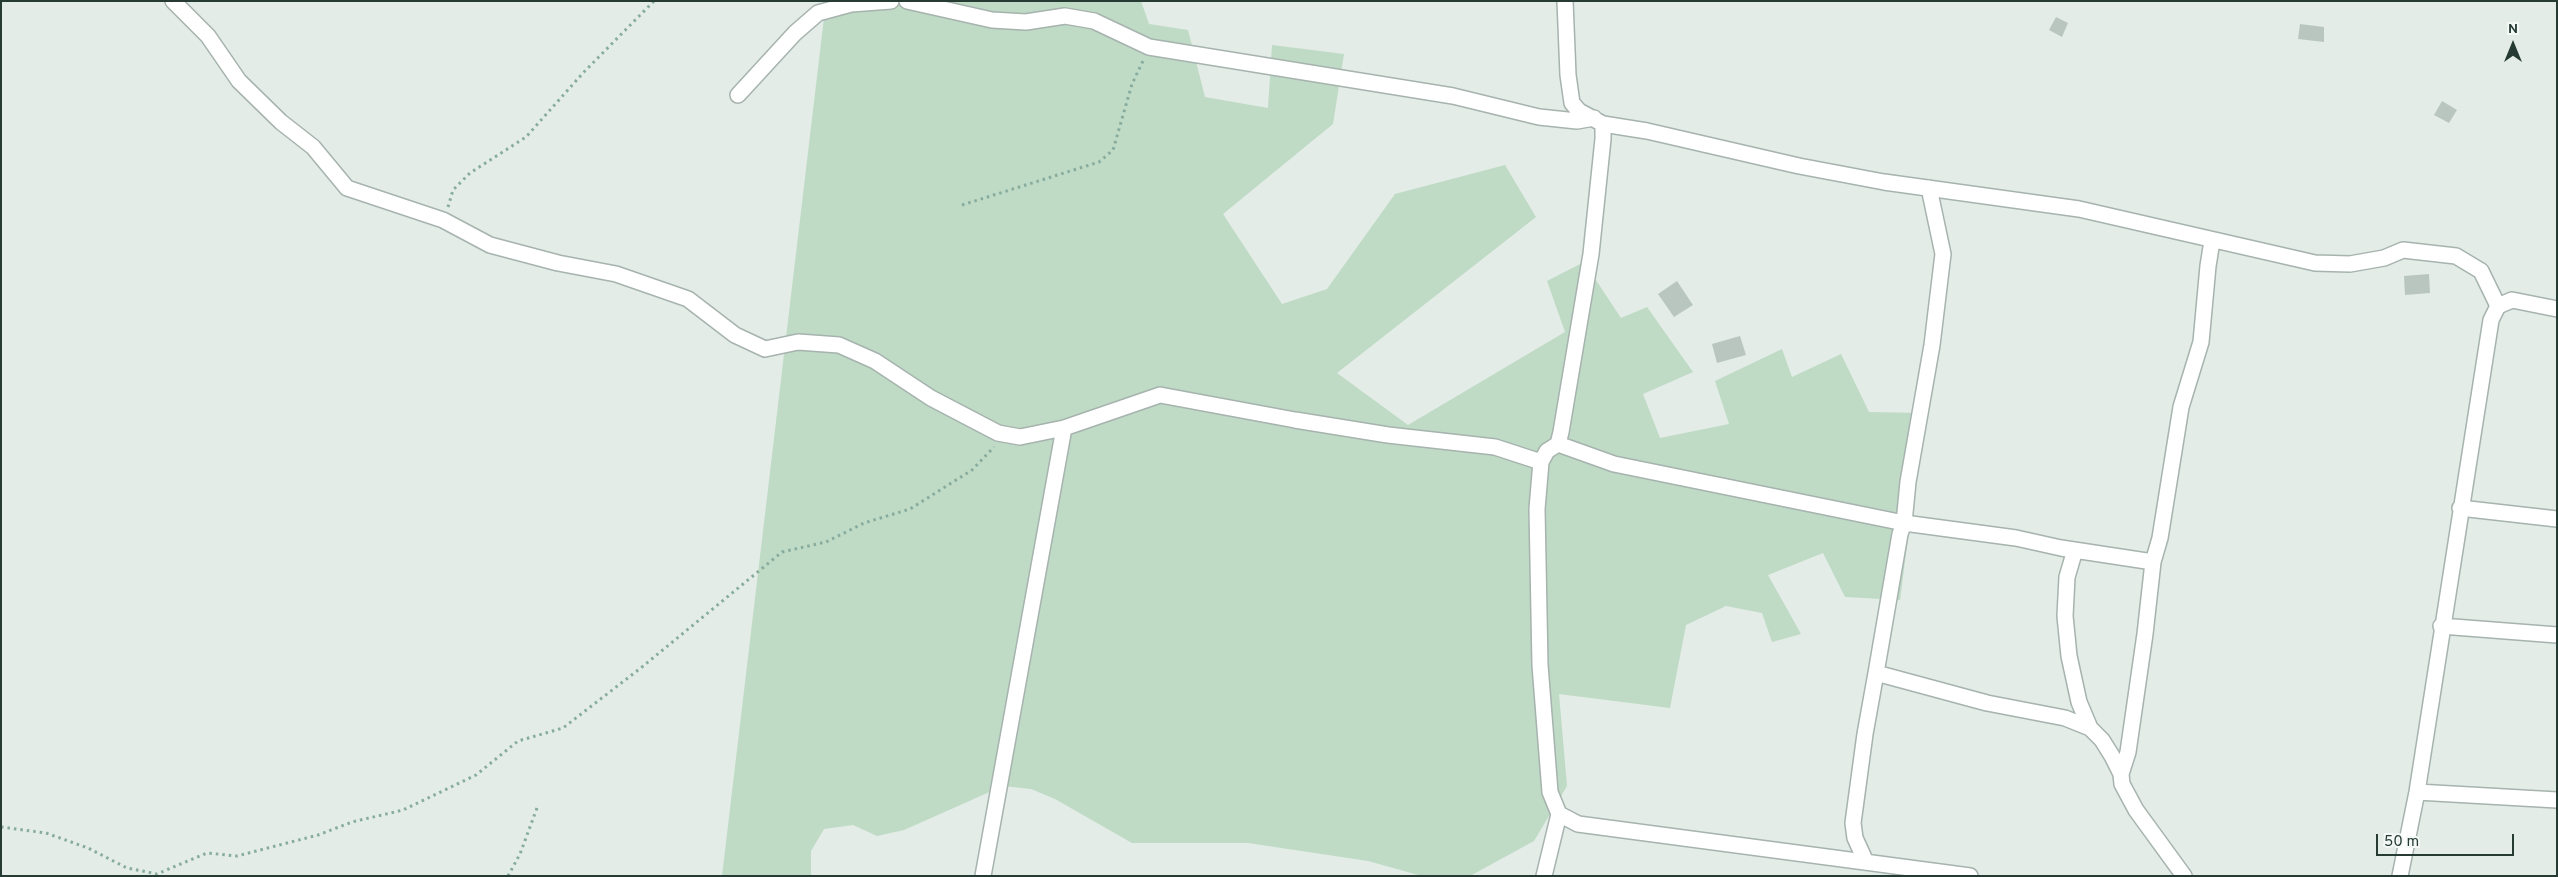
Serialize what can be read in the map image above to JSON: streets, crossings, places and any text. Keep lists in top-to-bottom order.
{
  "scale_bar": "50 m",
  "north": "top"
}
